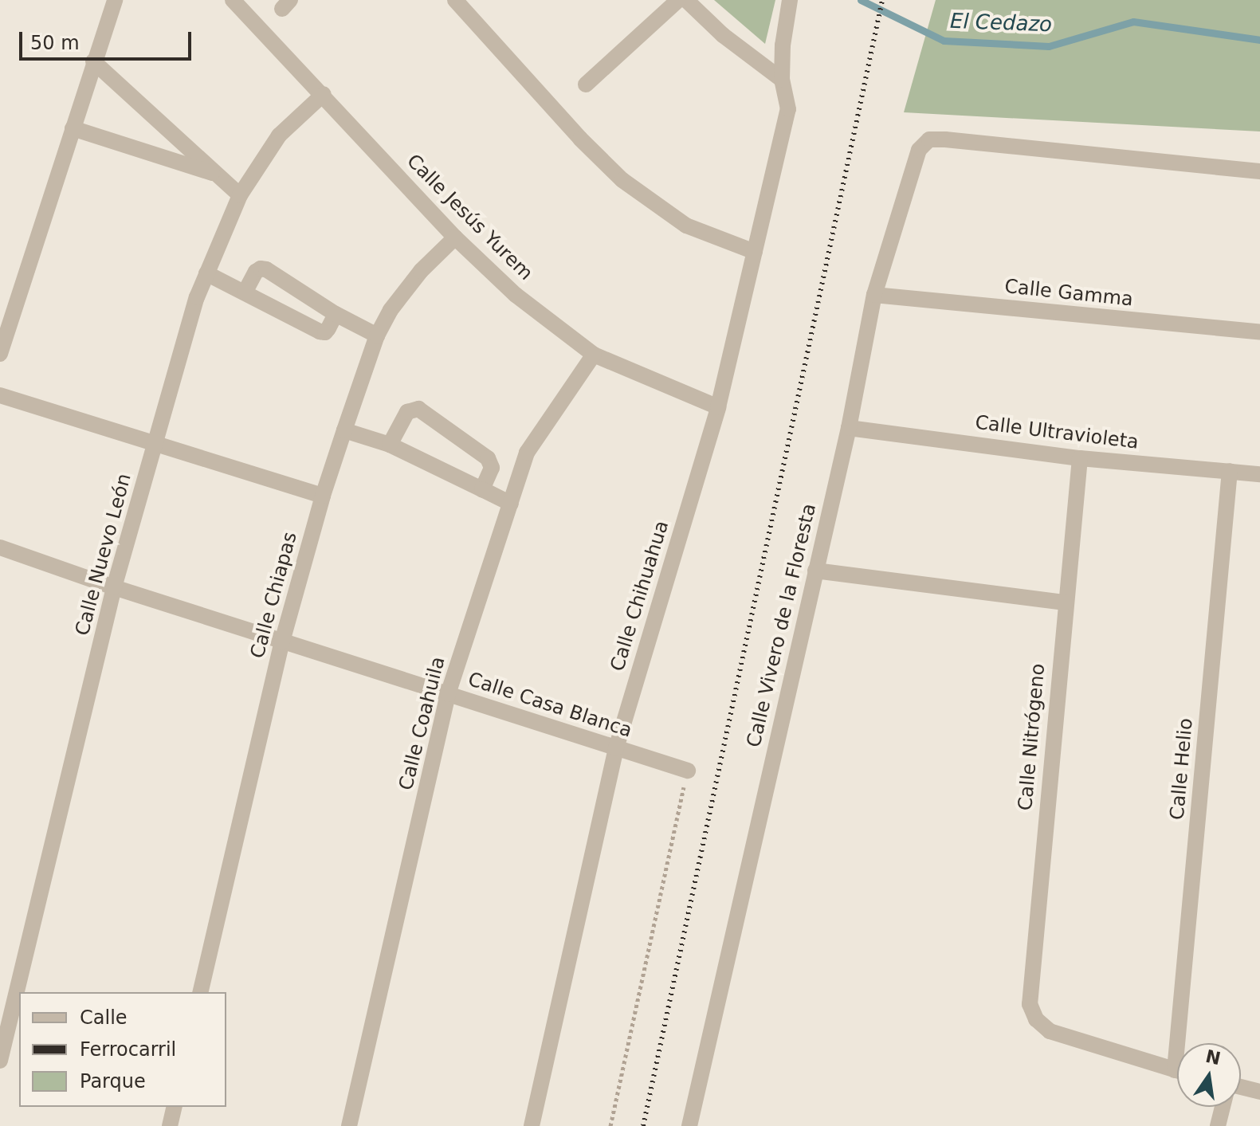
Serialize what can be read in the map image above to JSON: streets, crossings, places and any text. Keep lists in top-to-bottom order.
{
  "streets": {
    "street": [
      "Calle Jesús Yurem",
      "Calle Gamma",
      "Calle Ultravioleta",
      "Calle Nuevo León",
      "Calle Chiapas",
      "Calle Chihuahua",
      "Calle Vivero de la Floresta",
      "Calle Casa Blanca",
      "Calle Coahuila",
      "Calle Nitrógeno",
      "Calle Helio"
    ]
  },
  "crossings": [
    ["Calle Jesús Yurem", "Calle Nuevo León"],
    ["Calle Jesús Yurem", "Calle Chiapas"],
    ["Calle Jesús Yurem", "Calle Chihuahua"],
    ["Calle Jesús Yurem", "Calle Coahuila"],
    ["Calle Gamma", "Calle Vivero de la Floresta"],
    ["Calle Ultravioleta", "Calle Vivero de la Floresta"],
    ["Calle Ultravioleta", "Calle Nitrógeno"],
    ["Calle Ultravioleta", "Calle Helio"],
    ["Calle Nuevo León", "Calle Casa Blanca"],
    ["Calle Chiapas", "Calle Casa Blanca"],
    ["Calle Chihuahua", "Calle Casa Blanca"],
    ["Calle Casa Blanca", "Calle Coahuila"]
  ],
  "water": ["El Cedazo"],
  "legend": ["Calle", "Ferrocarril", "Parque"],
  "scale_bar": "50 m",
  "north": "top"
}
